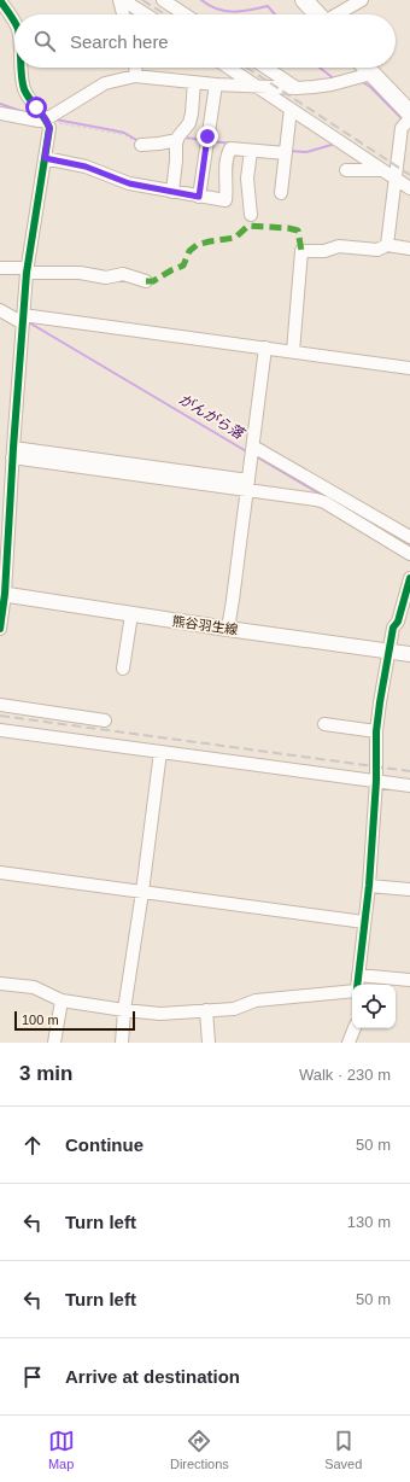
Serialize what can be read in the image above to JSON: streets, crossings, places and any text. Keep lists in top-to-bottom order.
{
  "streets": {
    "main road": ["熊谷羽生線"]
  },
  "water": ["がんがら落"],
  "scale_bar": "100 m",
  "page": {
    "search": "Search here",
    "scale": "100 m",
    "heading": ["3 min", "Walk · 230 m"],
    "list": [
      ["Continue", "50 m"],
      ["Turn left", "130 m"],
      ["Turn left", "50 m"],
      "Arrive at destination"
    ],
    "nav": ["Map", "Directions", "Saved"]
  }
}
